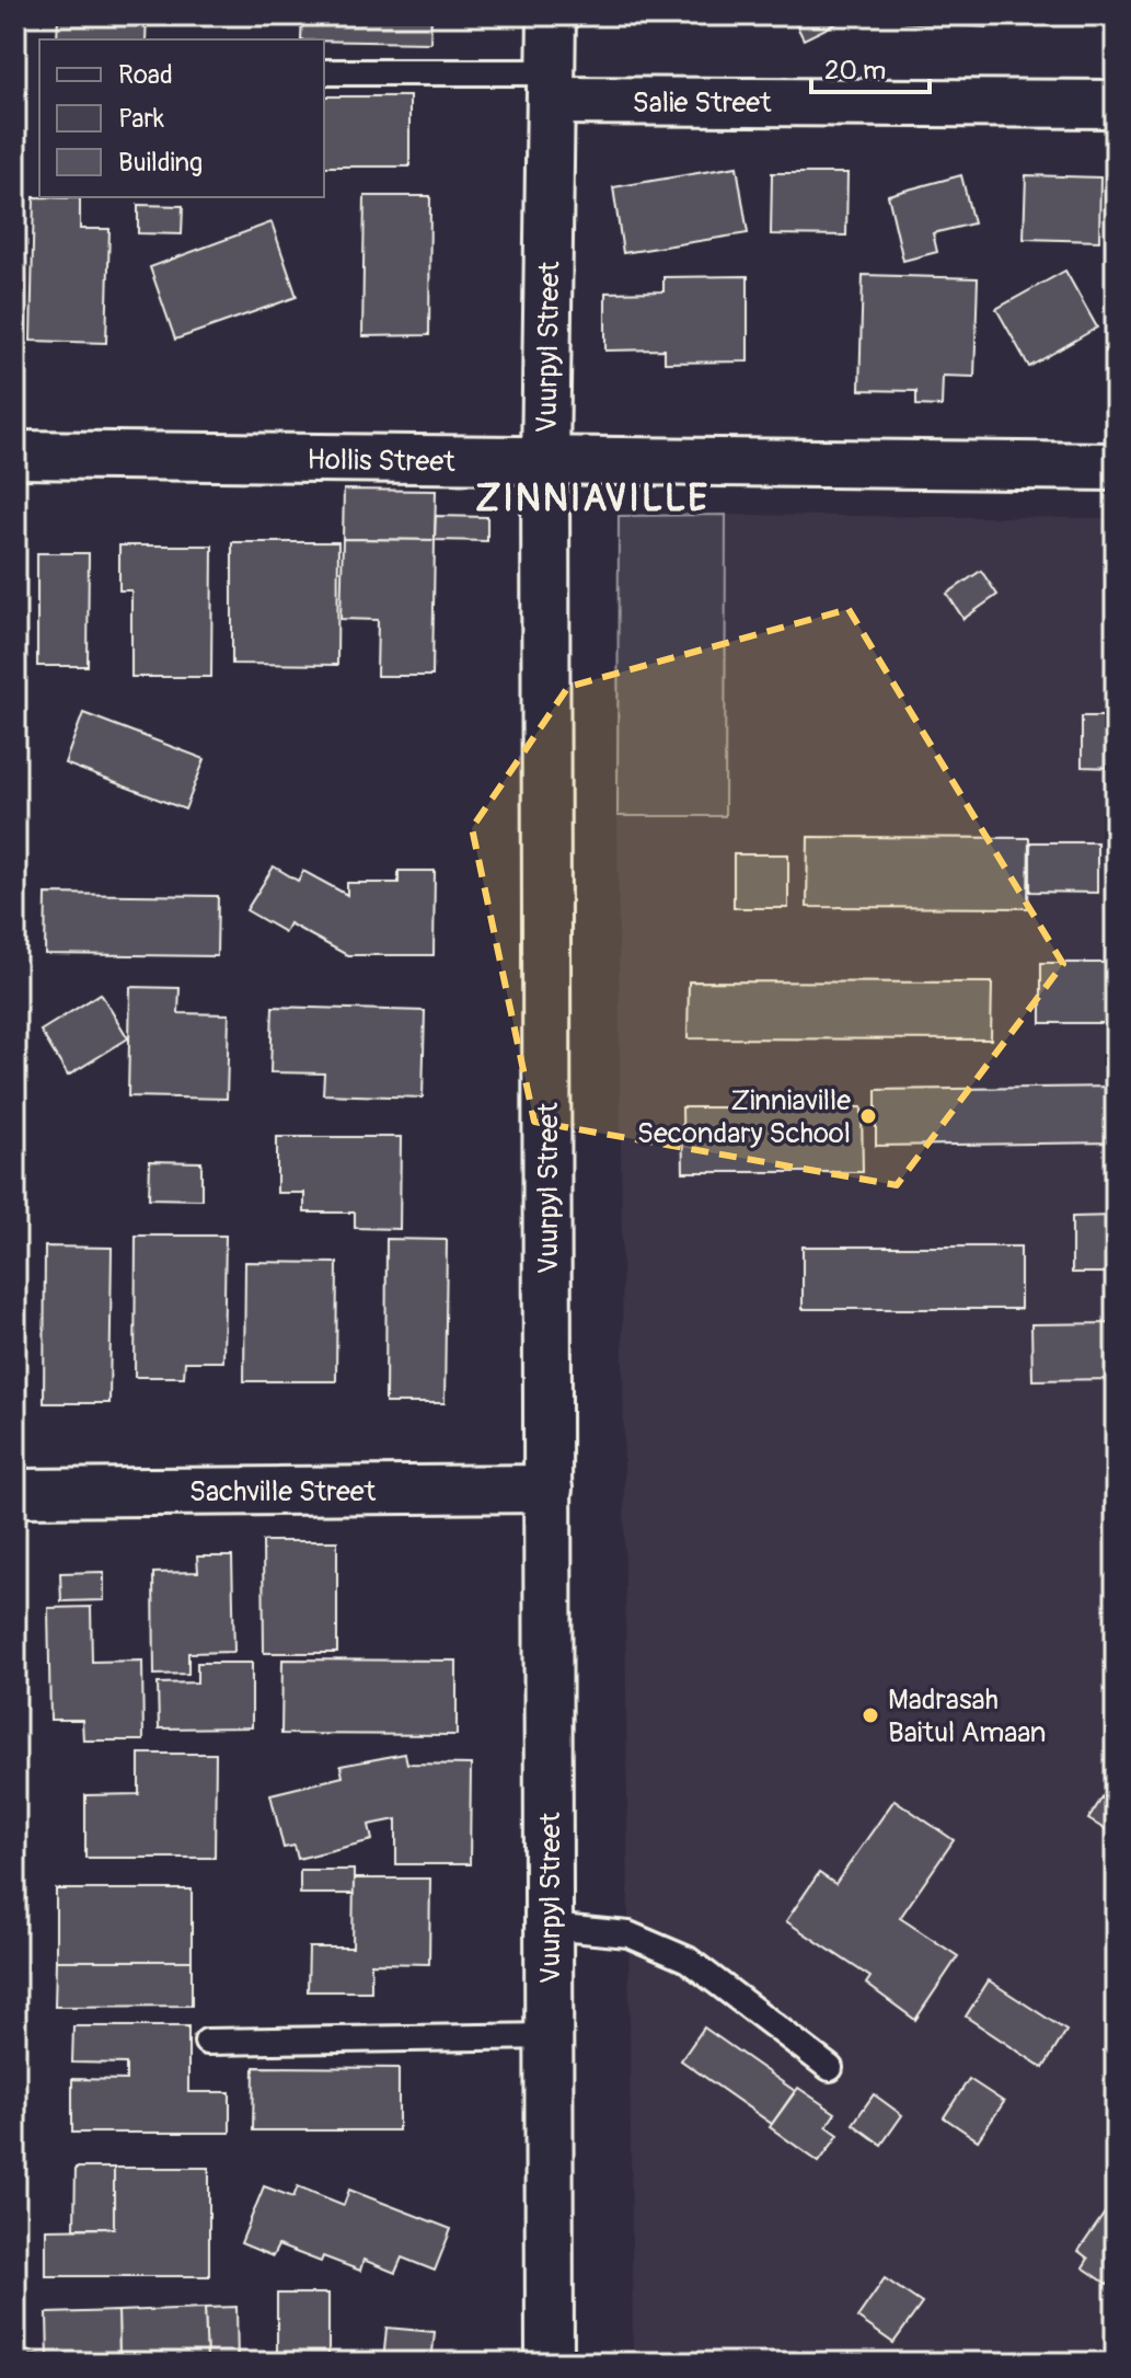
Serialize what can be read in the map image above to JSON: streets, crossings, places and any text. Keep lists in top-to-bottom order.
{
  "streets": {
    "street": [
      "Salie Street",
      "Vuurpyl Street",
      "Hollis Street",
      "Sachville Street"
    ]
  },
  "crossings": [
    ["Salie Street", "Vuurpyl Street"],
    ["Vuurpyl Street", "Hollis Street"],
    ["Vuurpyl Street", "Sachville Street"]
  ],
  "districts": ["ZINNIAVILLE"],
  "places": ["Zinniaville Secondary School", "Madrasah Baitul Amaan"],
  "legend": ["Road", "Park", "Building"],
  "scale_bar": "20 m"
}
